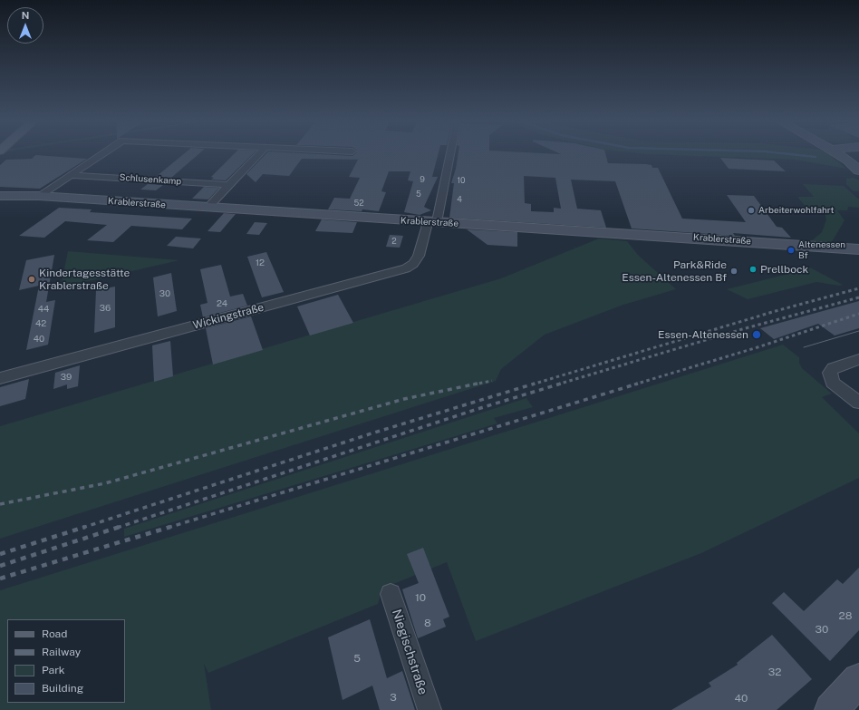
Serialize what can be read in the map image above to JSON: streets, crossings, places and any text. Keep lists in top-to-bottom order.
{
  "streets": {
    "street": [
      "Schlusenkamp",
      "Krablerstraße",
      "Wickingstraße",
      "Niegischstraße"
    ]
  },
  "crossings": [
    ["Krablerstraße", "Wickingstraße"]
  ],
  "places": [
    "Arbeiterwohlfahrt",
    "Altenessen Bf",
    "Prellbock",
    "Park&Ride Essen-Altenessen Bf",
    "Kindertagesstätte Krablerstraße",
    "Essen-Altenessen"
  ],
  "house_numbers": [
    "9",
    "10",
    "5",
    "4",
    "52",
    "2",
    "12",
    "30",
    "24",
    "36",
    "44",
    "42",
    "40",
    "39",
    "10",
    "28",
    "8",
    "30",
    "5",
    "32",
    "3",
    "40"
  ],
  "legend": [
    "Road",
    "Railway",
    "Park",
    "Building"
  ],
  "north": "top"
}
